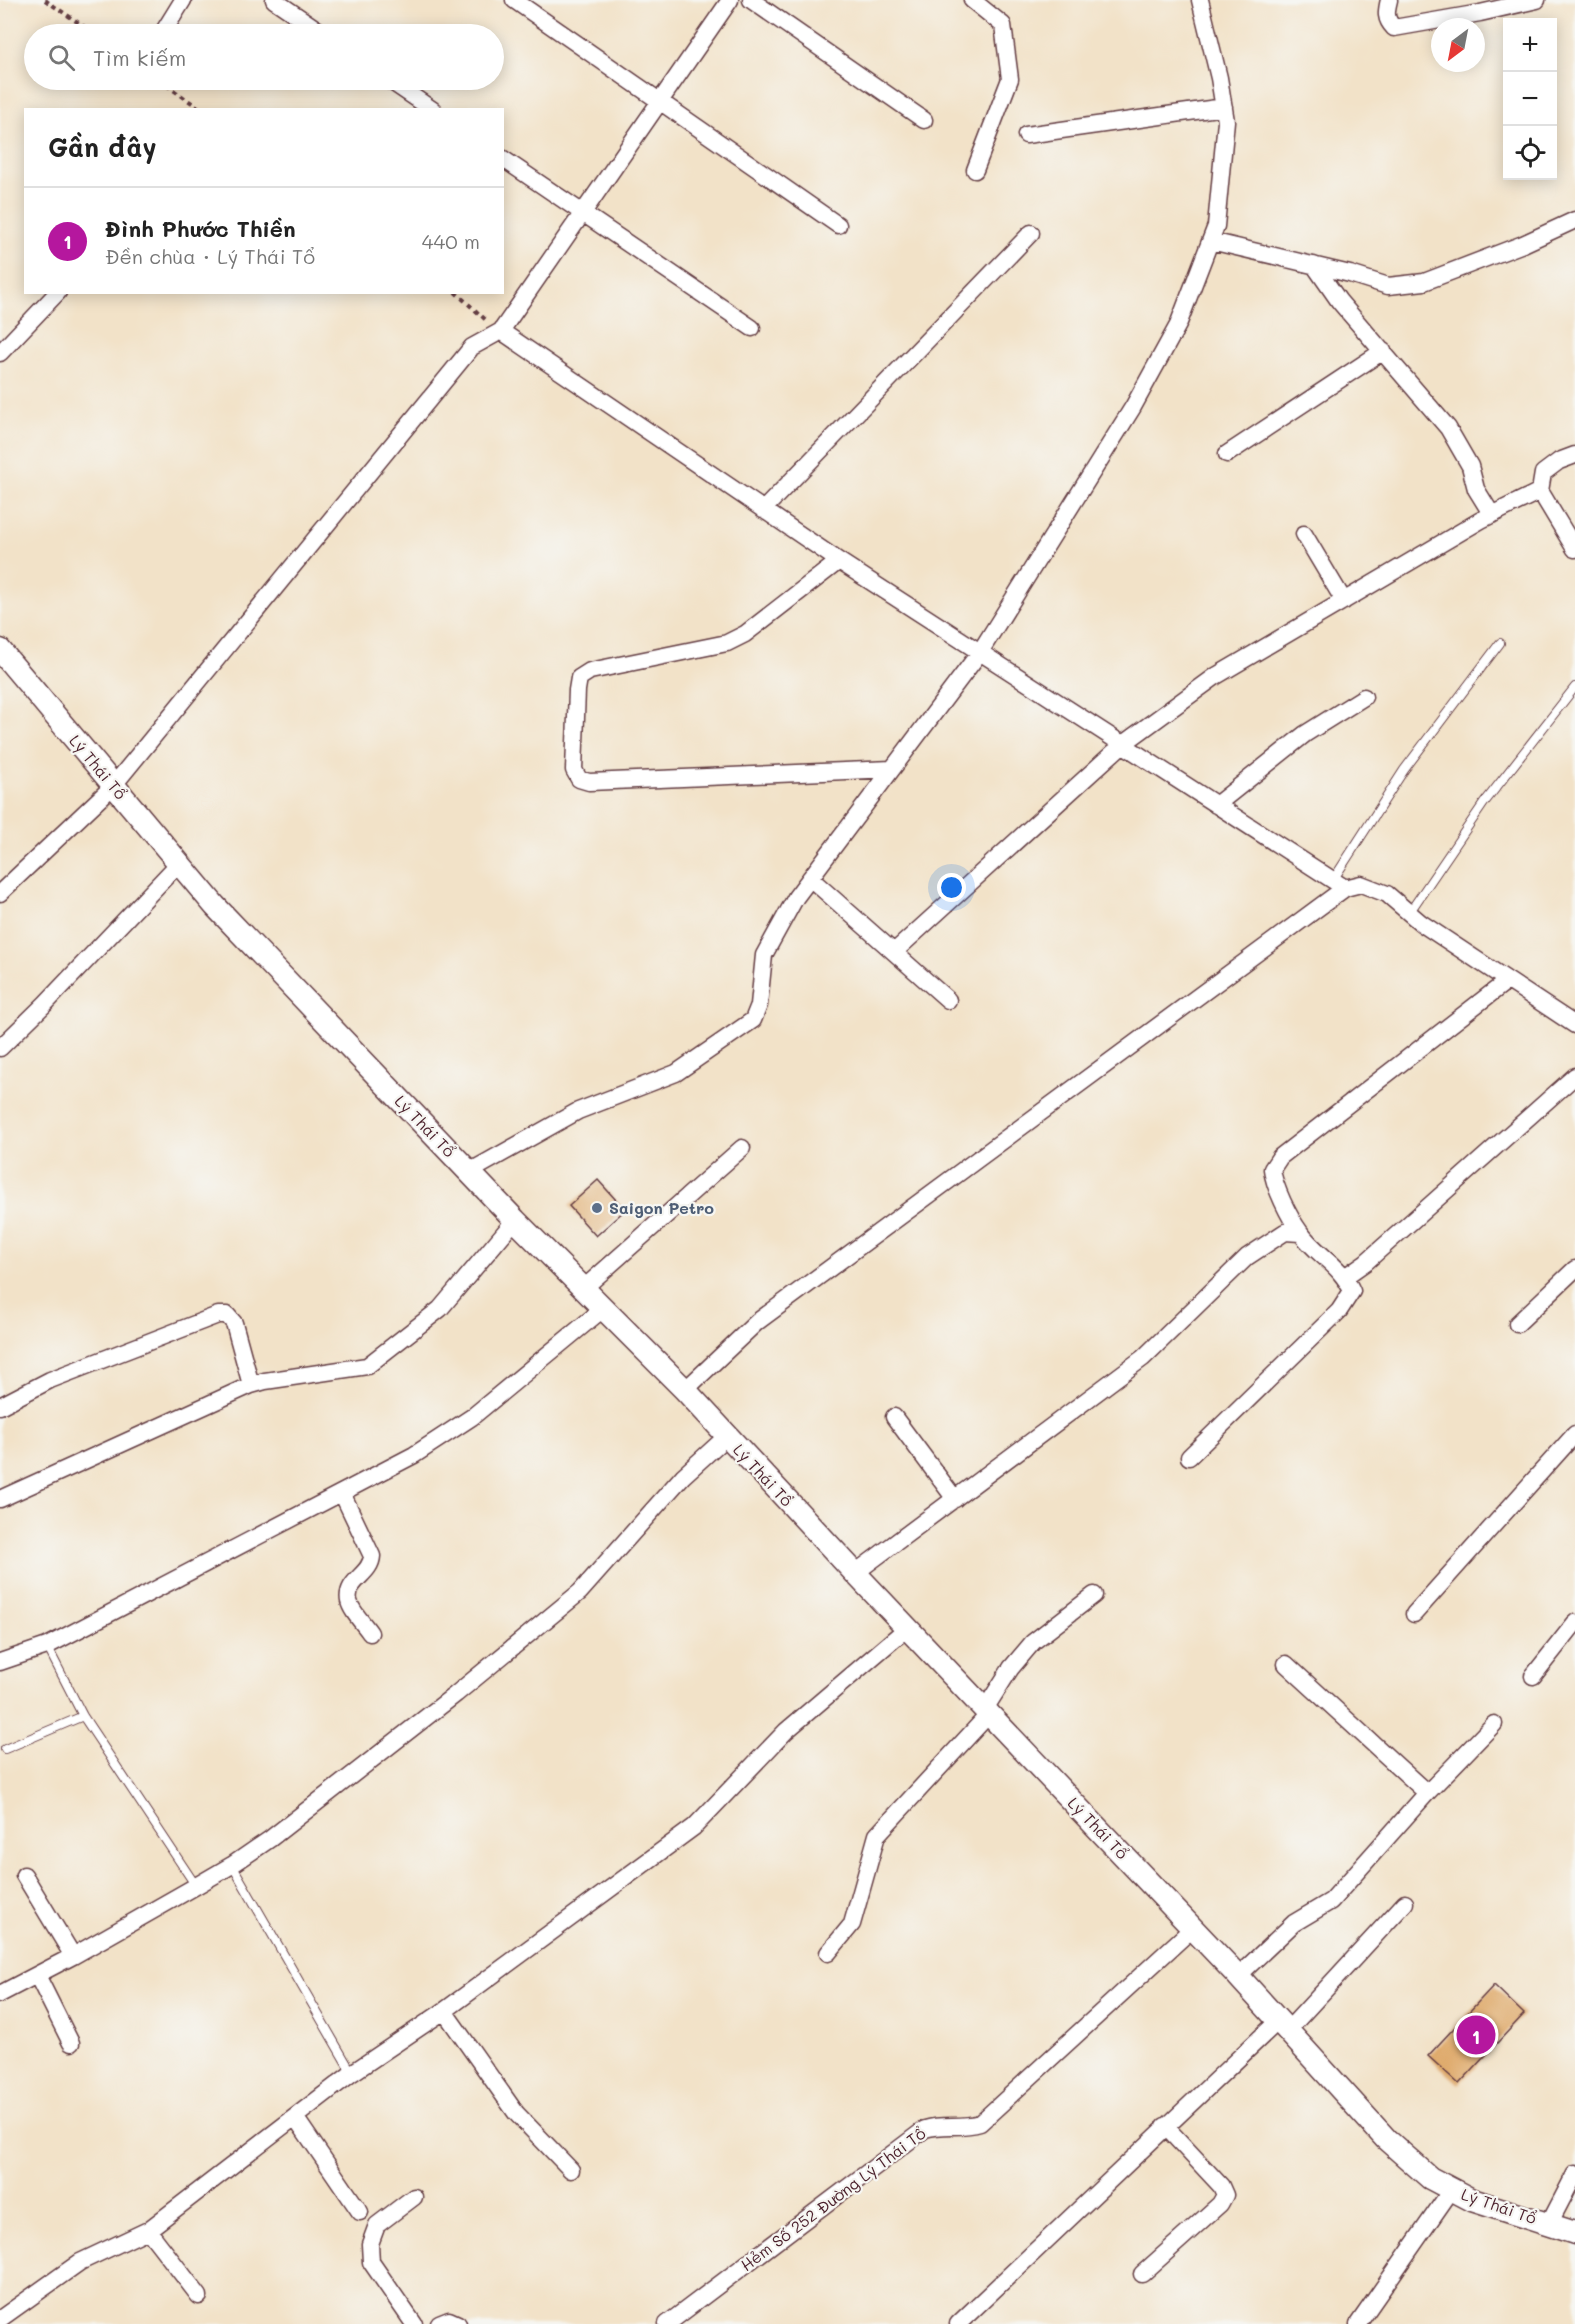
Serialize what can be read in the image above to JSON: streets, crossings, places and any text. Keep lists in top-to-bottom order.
{
  "streets": {
    "main road": ["Lý Thái Tổ"],
    "street": ["Hẻm Số 252 Đường Lý Thái Tổ"]
  },
  "crossings": [
    ["Lý Thái Tổ", "Hẻm Số 252 Đường Lý Thái Tổ"]
  ],
  "places": ["Saigon Petro"],
  "north": "bottom left",
  "page": {
    "map_buttons": ["+", "−"],
    "search": "Tìm kiếm",
    "heading": "Gần đây",
    "list": [
      {
        "mark": "1",
        "name": "Đình Phước Thiền",
        "note": "Đền chùa · Lý Thái Tổ",
        "value": "440 m"
      }
    ],
    "pins": "1"
  }
}
